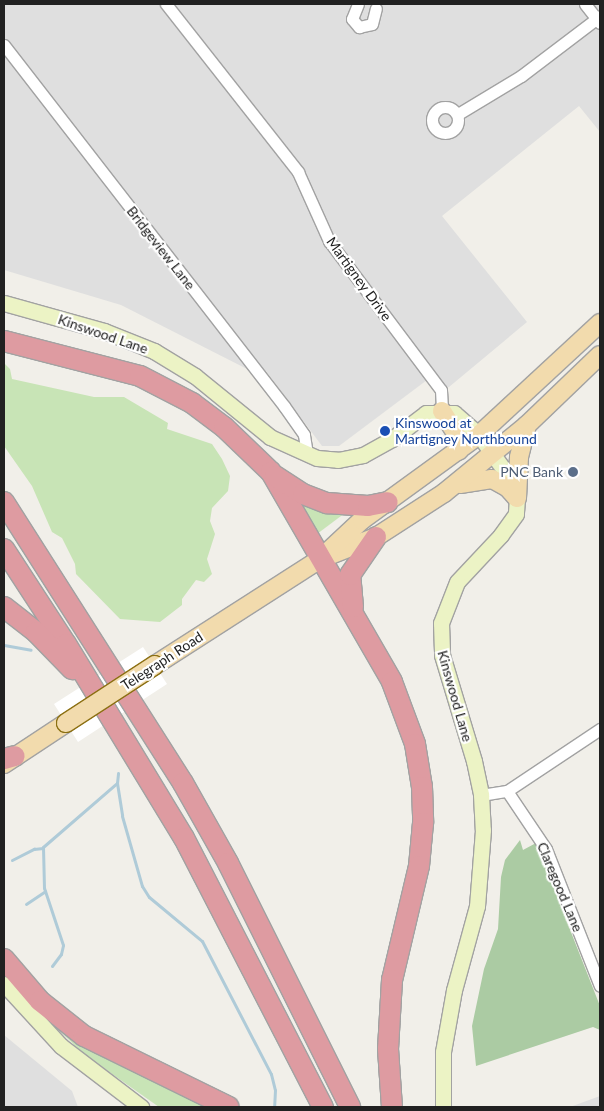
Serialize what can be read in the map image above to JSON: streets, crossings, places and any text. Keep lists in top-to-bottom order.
{
  "streets": {
    "main road": ["Telegraph Road"],
    "street": [
      "Bridgeview Lane",
      "Martigney Drive",
      "Kinswood Lane",
      "Claregood Lane"
    ]
  },
  "crossings": [
    ["Bridgeview Lane", "Kinswood Lane"],
    ["Martigney Drive", "Kinswood Lane"]
  ],
  "places": ["Kinswood at Martigney Northbound", "PNC Bank"]
}
